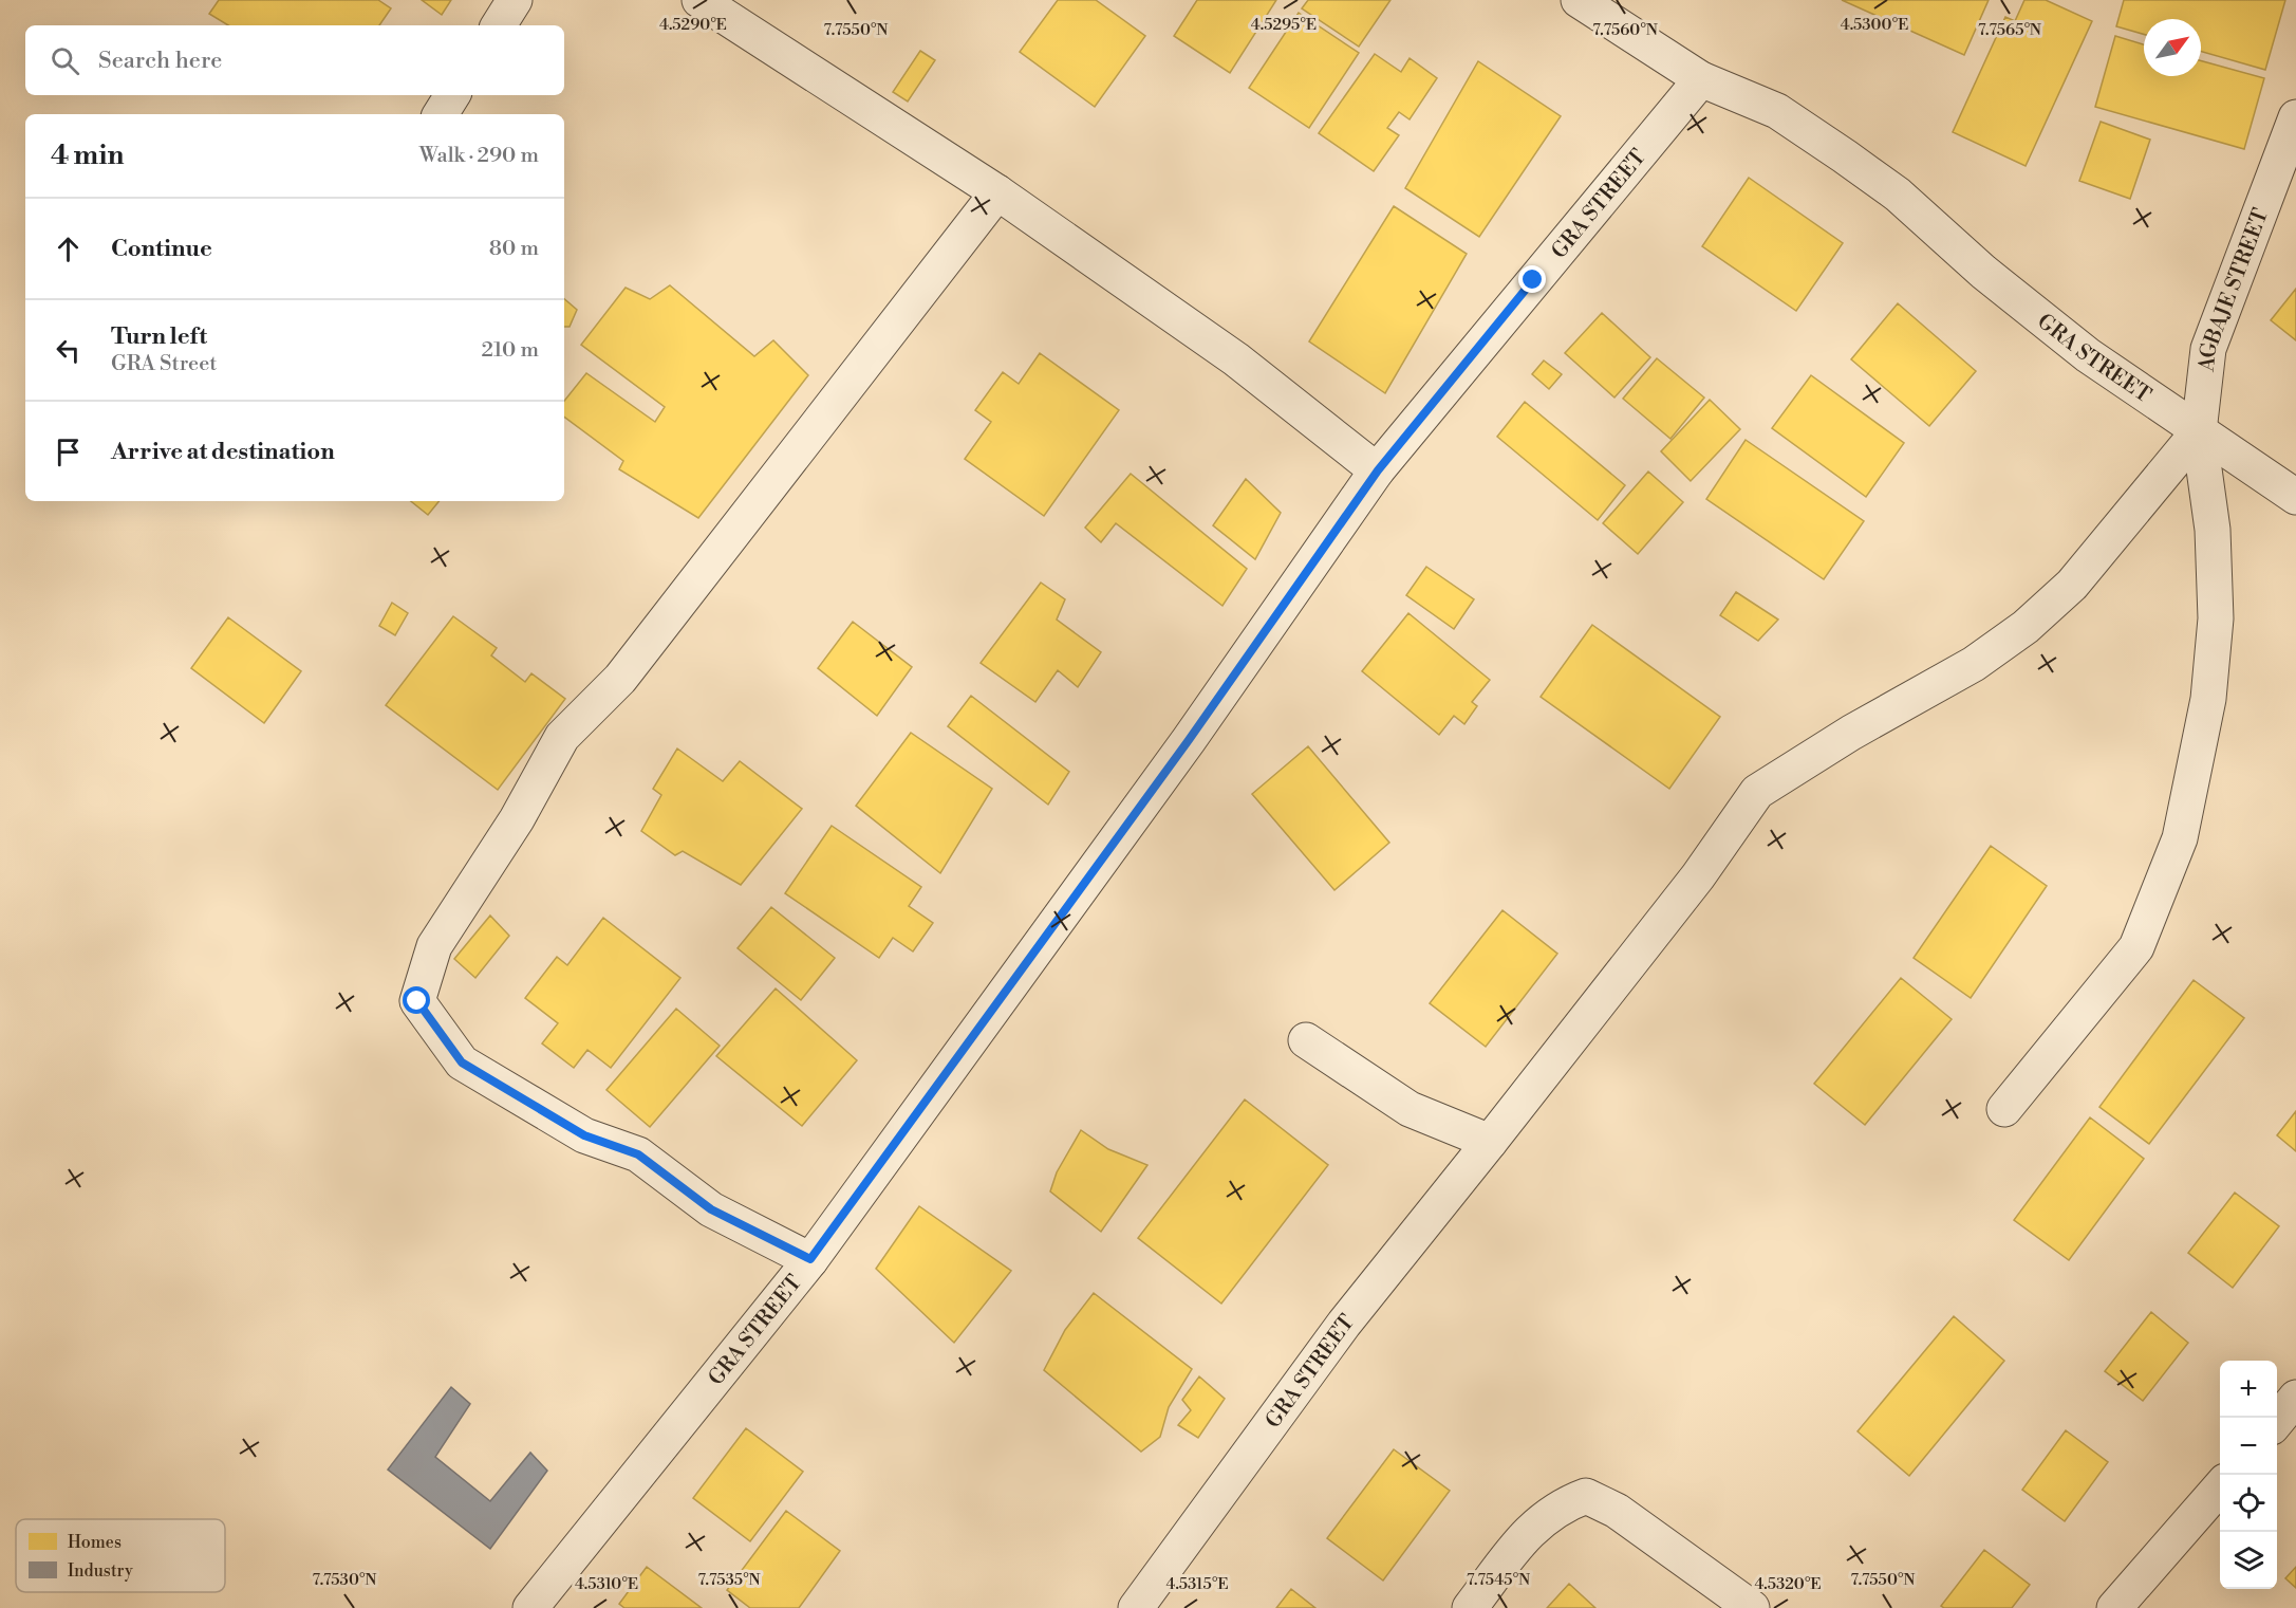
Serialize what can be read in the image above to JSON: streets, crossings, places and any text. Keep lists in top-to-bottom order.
{
  "streets": {
    "street": ["GRA STREET", "AGBAJE STREET"]
  },
  "crossings": [
    ["GRA STREET", "AGBAJE STREET"]
  ],
  "legend": ["Homes", "Industry"],
  "north": "top right",
  "page": {
    "search": "Search here",
    "heading": ["4 min", "Walk · 290 m"],
    "list": [
      ["Continue", "80 m"],
      ["Turn left", "GRA Street", "210 m"],
      "Arrive at destination"
    ],
    "map_buttons": ["+", "−"]
  },
  "coordinates": [
    "4.5290°E",
    "4.5295°E",
    "4.5300°E",
    "7.7550°N",
    "7.7560°N",
    "7.7565°N",
    "7.7530°N",
    "7.7535°N",
    "7.7545°N",
    "4.5310°E",
    "4.5315°E",
    "4.5320°E"
  ]
}
